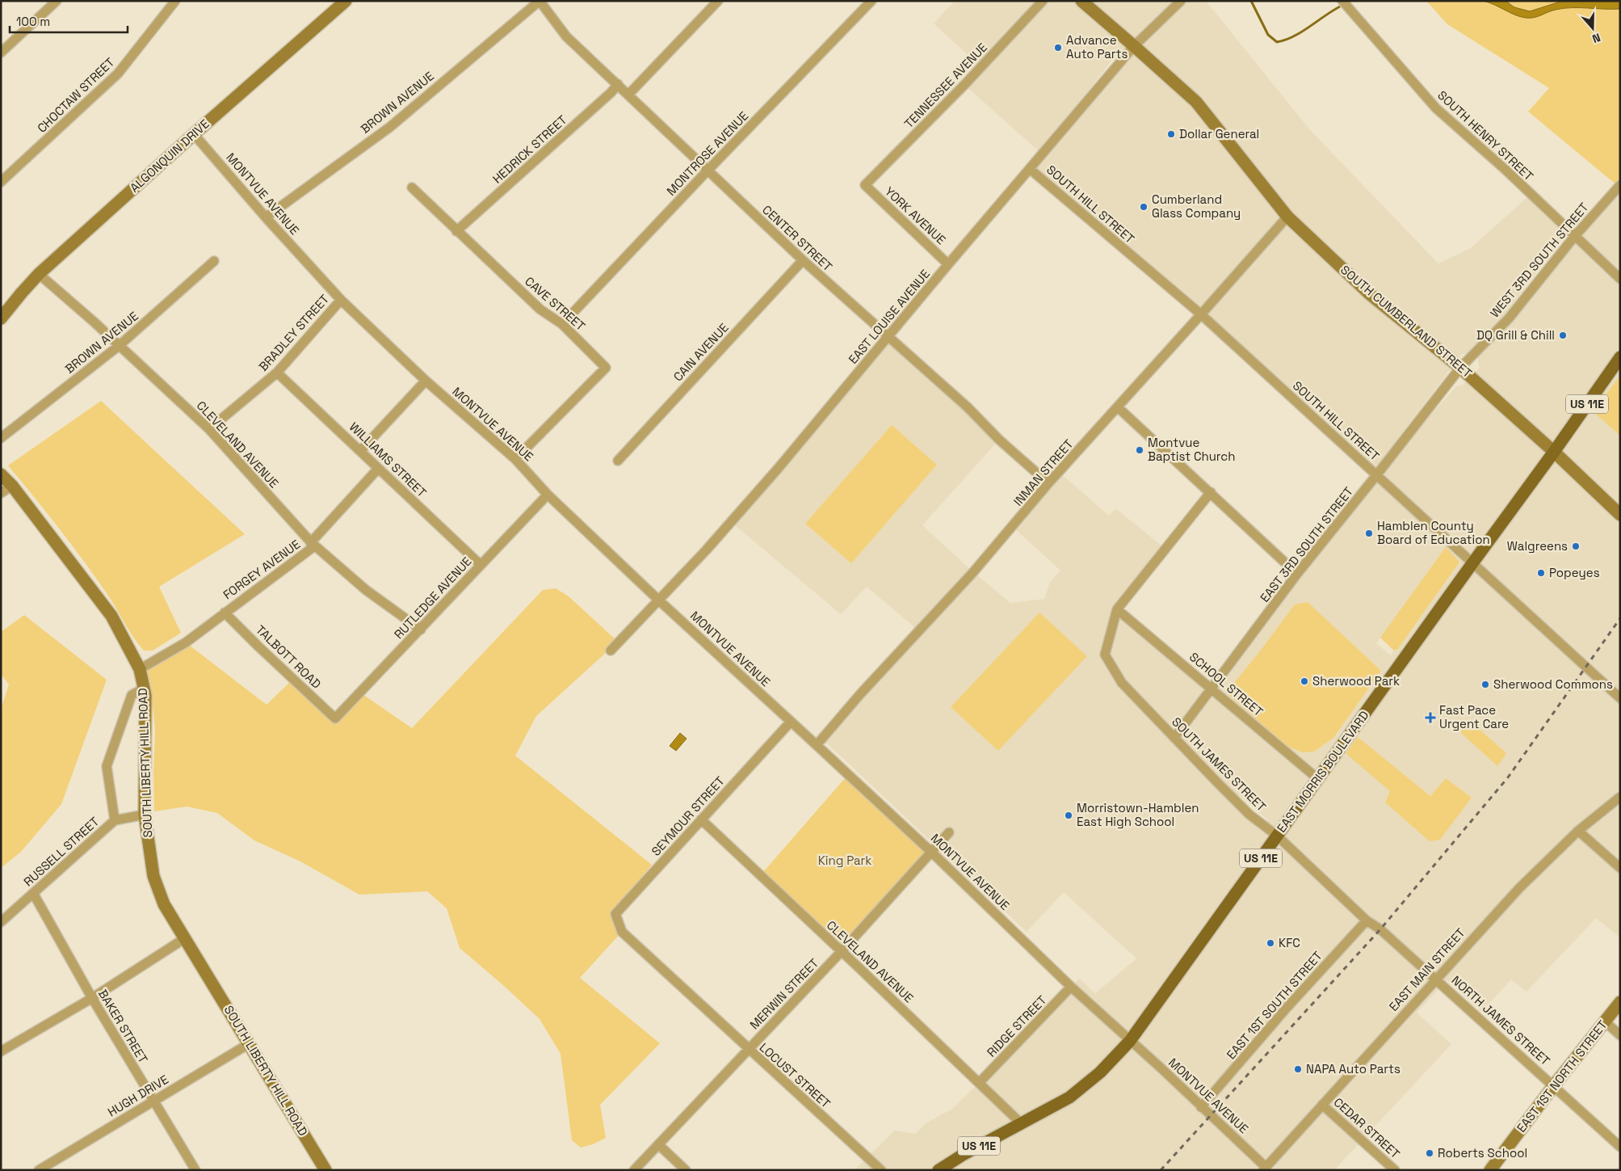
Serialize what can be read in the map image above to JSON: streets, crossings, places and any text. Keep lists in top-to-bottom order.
{
  "streets": {
    "main road": ["US 11E", "EAST MORRIS BOULEVARD"],
    "street": [
      "TENNESSEE AVENUE",
      "CHOCTAW STREET",
      "BROWN AVENUE",
      "SOUTH HENRY STREET",
      "HEDRICK STREET",
      "MONTROSE AVENUE",
      "ALGONQUIN DRIVE",
      "MONTVUE AVENUE",
      "SOUTH HILL STREET",
      "YORK AVENUE",
      "CENTER STREET",
      "WEST 3RD SOUTH STREET",
      "CAVE STREET",
      "EAST LOUISE AVENUE",
      "SOUTH CUMBERLAND STREET",
      "BRADLEY STREET",
      "CAIN AVENUE",
      "CLEVELAND AVENUE",
      "WILLIAMS STREET",
      "INMAN STREET",
      "EAST 3RD SOUTH STREET",
      "FORGEY AVENUE",
      "RUTLEDGE AVENUE",
      "TALBOTT ROAD",
      "SCHOOL STREET",
      "SOUTH LIBERTY HILL ROAD",
      "SOUTH JAMES STREET",
      "SEYMOUR STREET",
      "RUSSELL STREET",
      "EAST MAIN STREET",
      "MERWIN STREET",
      "EAST 1ST SOUTH STREET",
      "NORTH JAMES STREET",
      "BAKER STREET",
      "RIDGE STREET",
      "LOCUST STREET",
      "EAST 1ST NORTH STREET",
      "HUGH DRIVE",
      "CEDAR STREET"
    ]
  },
  "crossings": [
    ["TENNESSEE AVENUE", "YORK AVENUE"],
    ["BROWN AVENUE", "MONTVUE AVENUE"],
    ["BROWN AVENUE", "CENTER STREET"],
    ["BROWN AVENUE", "CLEVELAND AVENUE"],
    ["SOUTH HENRY STREET", "WEST 3RD SOUTH STREET"],
    ["HEDRICK STREET", "CENTER STREET"],
    ["HEDRICK STREET", "CAVE STREET"],
    ["MONTROSE AVENUE", "CENTER STREET"],
    ["MONTROSE AVENUE", "CAVE STREET"],
    ["ALGONQUIN DRIVE", "MONTVUE AVENUE"],
    ["ALGONQUIN DRIVE", "CLEVELAND AVENUE"],
    ["MONTVUE AVENUE", "CAVE STREET"],
    ["MONTVUE AVENUE", "EAST LOUISE AVENUE"],
    ["MONTVUE AVENUE", "BRADLEY STREET"],
    ["MONTVUE AVENUE", "INMAN STREET"],
    ["MONTVUE AVENUE", "RUTLEDGE AVENUE"],
    ["MONTVUE AVENUE", "EAST MORRIS BOULEVARD"],
    ["MONTVUE AVENUE", "SEYMOUR STREET"],
    ["MONTVUE AVENUE", "EAST MAIN STREET"],
    ["MONTVUE AVENUE", "MERWIN STREET"],
    ["MONTVUE AVENUE", "EAST 1ST SOUTH STREET"],
    ["MONTVUE AVENUE", "RIDGE STREET"],
    ["SOUTH HILL STREET", "EAST LOUISE AVENUE"],
    ["SOUTH HILL STREET", "INMAN STREET"],
    ["SOUTH HILL STREET", "EAST 3RD SOUTH STREET"],
    ["SOUTH HILL STREET", "EAST MORRIS BOULEVARD"],
    ["YORK AVENUE", "EAST LOUISE AVENUE"],
    ["CENTER STREET", "EAST LOUISE AVENUE"],
    ["CENTER STREET", "CAIN AVENUE"],
    ["CENTER STREET", "INMAN STREET"],
    ["WEST 3RD SOUTH STREET", "SOUTH CUMBERLAND STREET"],
    ["WEST 3RD SOUTH STREET", "EAST 3RD SOUTH STREET"],
    ["EAST LOUISE AVENUE", "SOUTH CUMBERLAND STREET"],
    ["SOUTH CUMBERLAND STREET", "US 11E"],
    ["SOUTH CUMBERLAND STREET", "INMAN STREET"],
    ["SOUTH CUMBERLAND STREET", "EAST 3RD SOUTH STREET"],
    ["SOUTH CUMBERLAND STREET", "EAST MORRIS BOULEVARD"],
    ["BRADLEY STREET", "CLEVELAND AVENUE"],
    ["BRADLEY STREET", "WILLIAMS STREET"],
    ["US 11E", "EAST MORRIS BOULEVARD"],
    ["CLEVELAND AVENUE", "FORGEY AVENUE"],
    ["CLEVELAND AVENUE", "RUTLEDGE AVENUE"],
    ["CLEVELAND AVENUE", "EAST MORRIS BOULEVARD"],
    ["CLEVELAND AVENUE", "SEYMOUR STREET"],
    ["CLEVELAND AVENUE", "MERWIN STREET"],
    ["CLEVELAND AVENUE", "RIDGE STREET"],
    ["WILLIAMS STREET", "FORGEY AVENUE"],
    ["WILLIAMS STREET", "RUTLEDGE AVENUE"],
    ["EAST 3RD SOUTH STREET", "SCHOOL STREET"],
    ["EAST 3RD SOUTH STREET", "SOUTH JAMES STREET"],
    ["FORGEY AVENUE", "TALBOTT ROAD"],
    ["FORGEY AVENUE", "SOUTH LIBERTY HILL ROAD"],
    ["RUTLEDGE AVENUE", "TALBOTT ROAD"],
    ["SCHOOL STREET", "SOUTH JAMES STREET"],
    ["SCHOOL STREET", "EAST MORRIS BOULEVARD"],
    ["SOUTH LIBERTY HILL ROAD", "RUSSELL STREET"],
    ["SOUTH LIBERTY HILL ROAD", "HUGH DRIVE"],
    ["SOUTH JAMES STREET", "EAST MORRIS BOULEVARD"],
    ["SOUTH JAMES STREET", "EAST MAIN STREET"],
    ["SOUTH JAMES STREET", "EAST 1ST SOUTH STREET"],
    ["SOUTH JAMES STREET", "NORTH JAMES STREET"],
    ["SEYMOUR STREET", "LOCUST STREET"],
    ["RUSSELL STREET", "BAKER STREET"],
    ["EAST MAIN STREET", "NORTH JAMES STREET"],
    ["EAST MAIN STREET", "CEDAR STREET"],
    ["MERWIN STREET", "LOCUST STREET"],
    ["NORTH JAMES STREET", "EAST 1ST NORTH STREET"],
    ["BAKER STREET", "HUGH DRIVE"]
  ],
  "parks": ["King Park"],
  "places": {
    "other": [
      "Advance Auto Parts",
      "Dollar General",
      "Cumberland Glass Company",
      "DQ Grill & Chill",
      "Montvue Baptist Church",
      "Hamblen County Board of Education",
      "Walgreens",
      "Popeyes",
      "Sherwood Park",
      "Sherwood Commons",
      "Morristown-Hamblen East High School",
      "KFC",
      "NAPA Auto Parts",
      "Roberts School"
    ],
    "health": ["Fast Pace Urgent Care"]
  },
  "scale_bar": "100 m",
  "north": "bottom"
}
